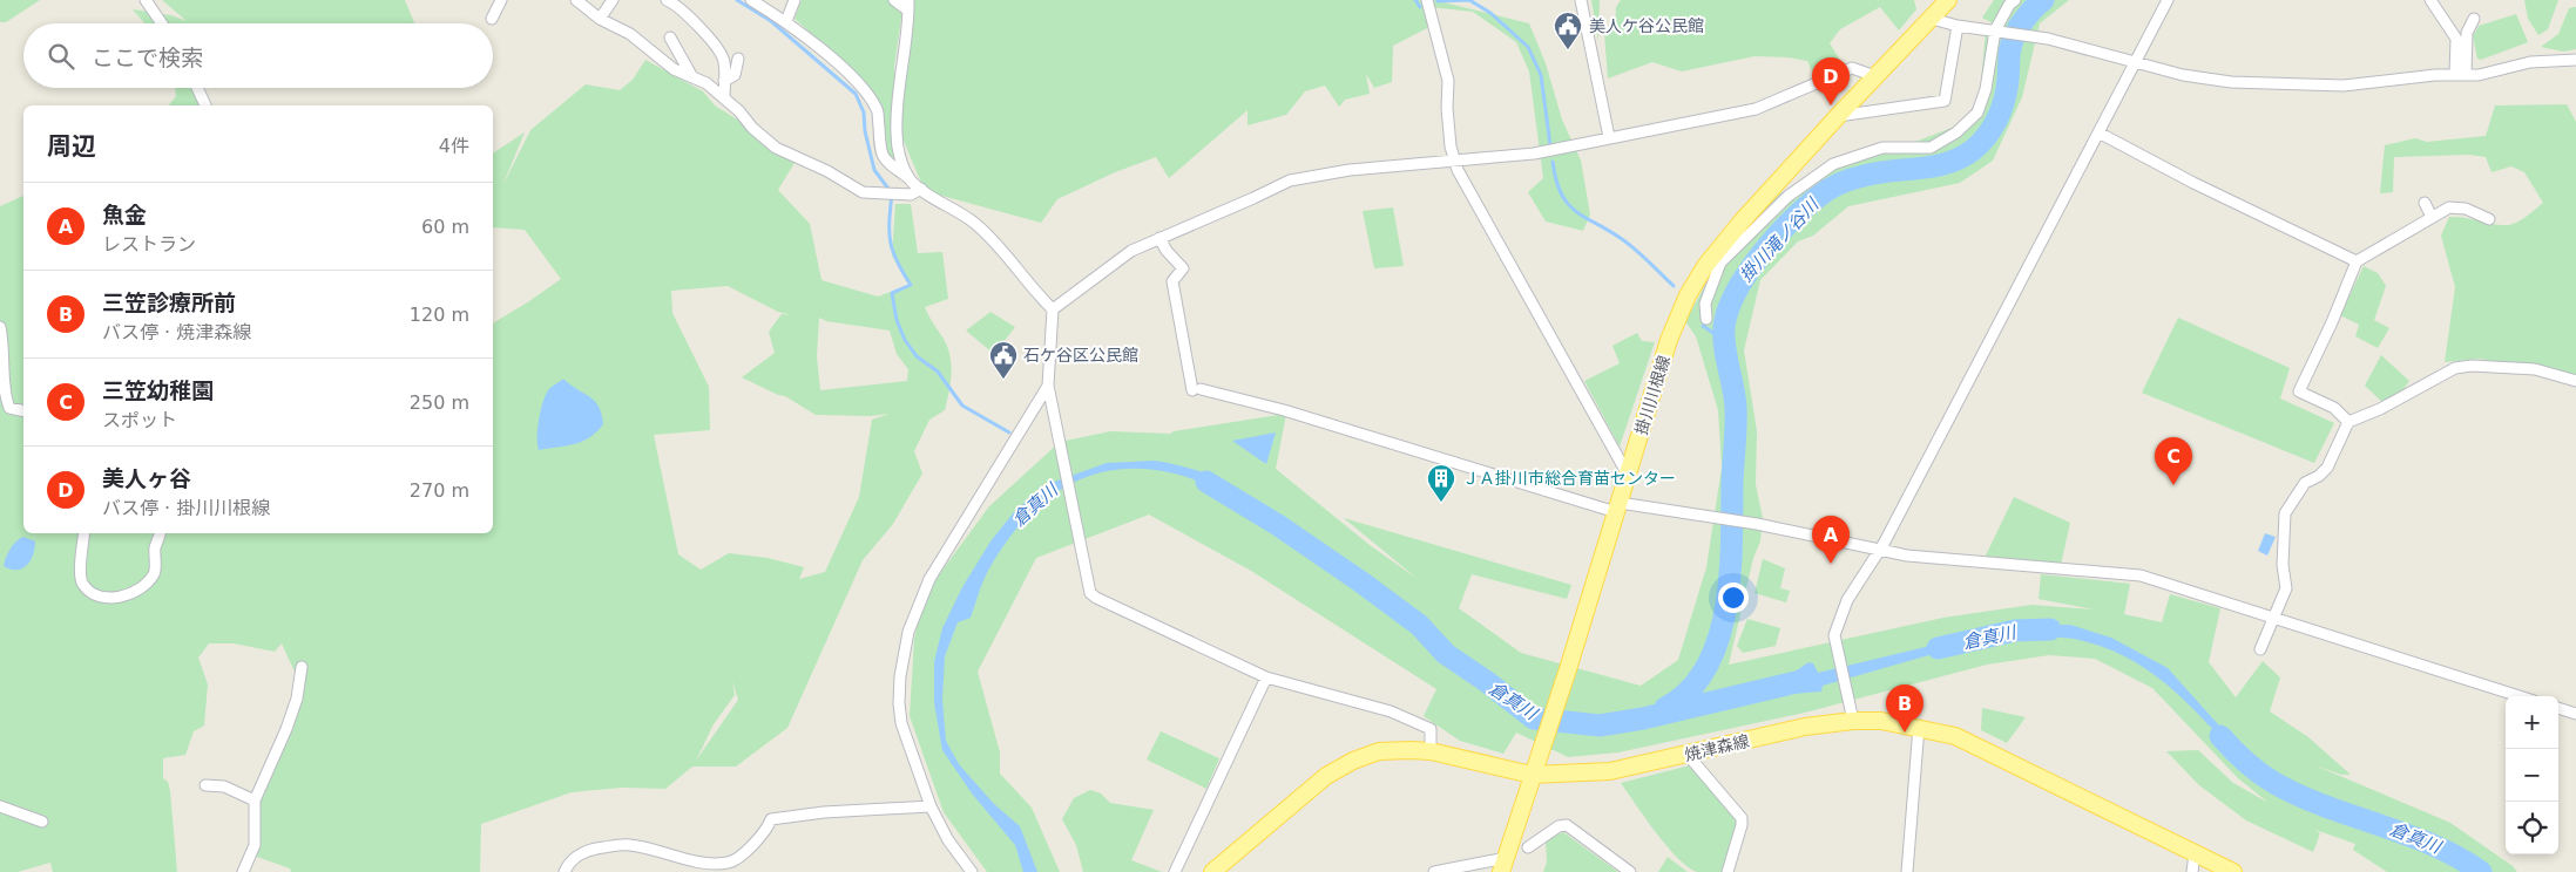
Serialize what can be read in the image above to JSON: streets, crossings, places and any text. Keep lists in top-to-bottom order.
{
  "streets": {
    "main road": ["掛川川根線", "焼津森線"]
  },
  "crossings": [
    ["掛川川根線", "焼津森線"]
  ],
  "water": ["掛川滝ノ谷川", "倉真川"],
  "places": {
    "public building": ["美人ケ谷公民館", "石ケ谷区公民館"],
    "building": ["ＪＡ掛川市総合育苗センター"]
  },
  "page": {
    "search": "ここで検索",
    "pins": [
      "D",
      "C",
      "A",
      "B"
    ],
    "heading": ["周辺", "4件"],
    "list": [
      {
        "mark": "A",
        "name": "魚金",
        "note": "レストラン",
        "value": "60 m"
      },
      {
        "mark": "B",
        "name": "三笠診療所前",
        "note": "バス停 · 焼津森線",
        "value": "120 m"
      },
      {
        "mark": "C",
        "name": "三笠幼稚園",
        "note": "スポット",
        "value": "250 m"
      },
      {
        "mark": "D",
        "name": "美人ヶ谷",
        "note": "バス停 · 掛川川根線",
        "value": "270 m"
      }
    ],
    "map_buttons": ["+", "−"]
  }
}
